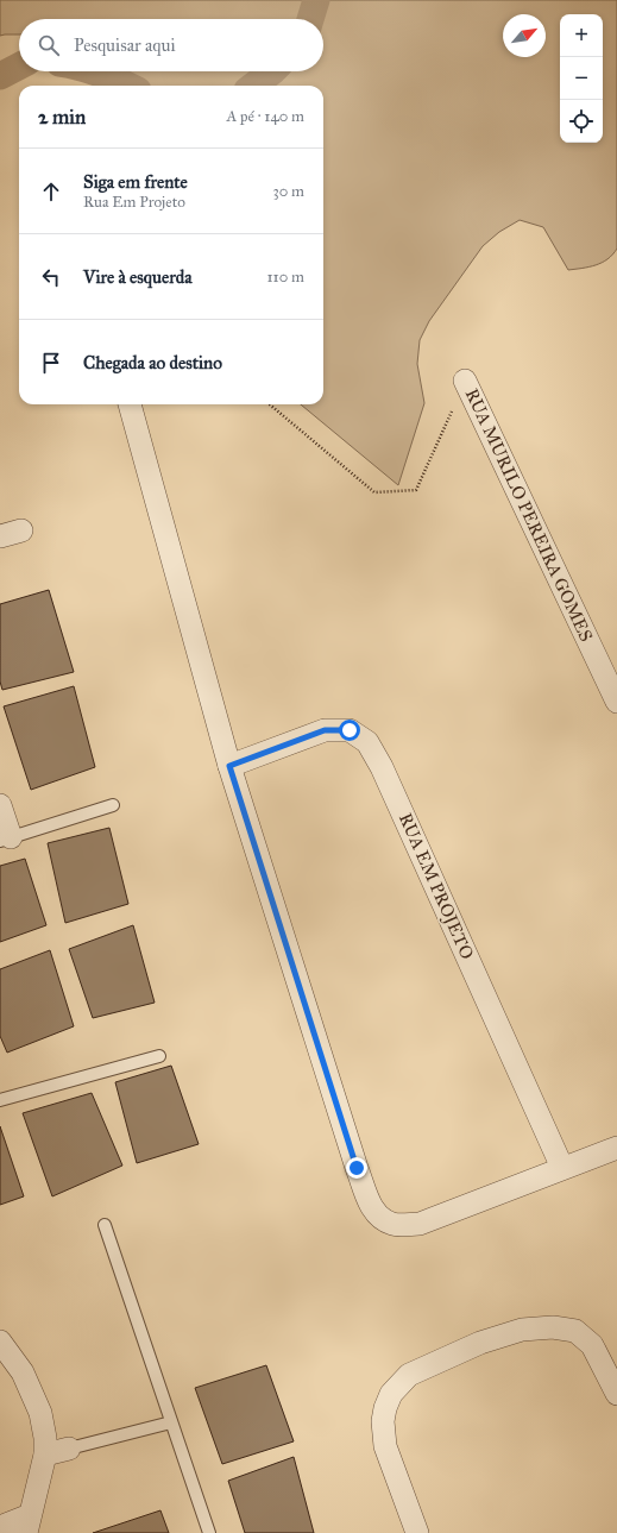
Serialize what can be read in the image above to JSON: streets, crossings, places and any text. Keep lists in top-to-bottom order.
{
  "streets": {
    "street": ["RUA MURILO PEREIRA GOMES", "RUA EM PROJETO"]
  },
  "north": "top right",
  "page": {
    "map_buttons": ["+", "−"],
    "search": "Pesquisar aqui",
    "heading": ["2 min", "A pé · 140 m"],
    "list": [
      ["Siga em frente", "Rua Em Projeto", "30 m"],
      ["Vire à esquerda", "110 m"],
      "Chegada ao destino"
    ]
  }
}
